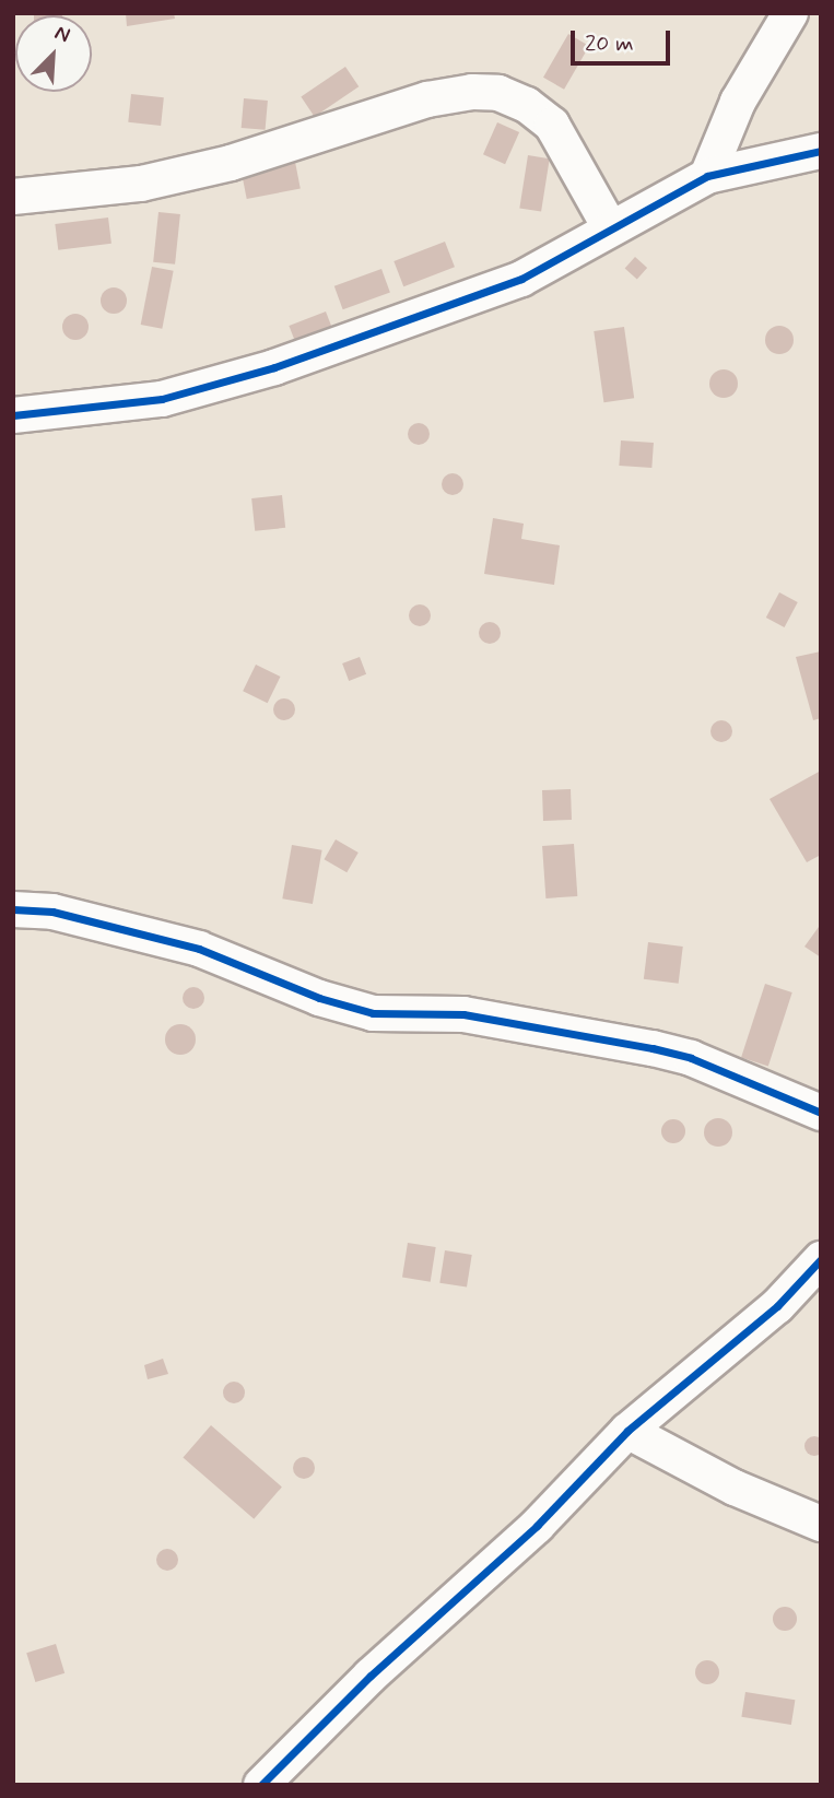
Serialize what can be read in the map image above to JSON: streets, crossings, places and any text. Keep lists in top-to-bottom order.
{
  "scale_bar": "20 m",
  "north": "top right"
}
